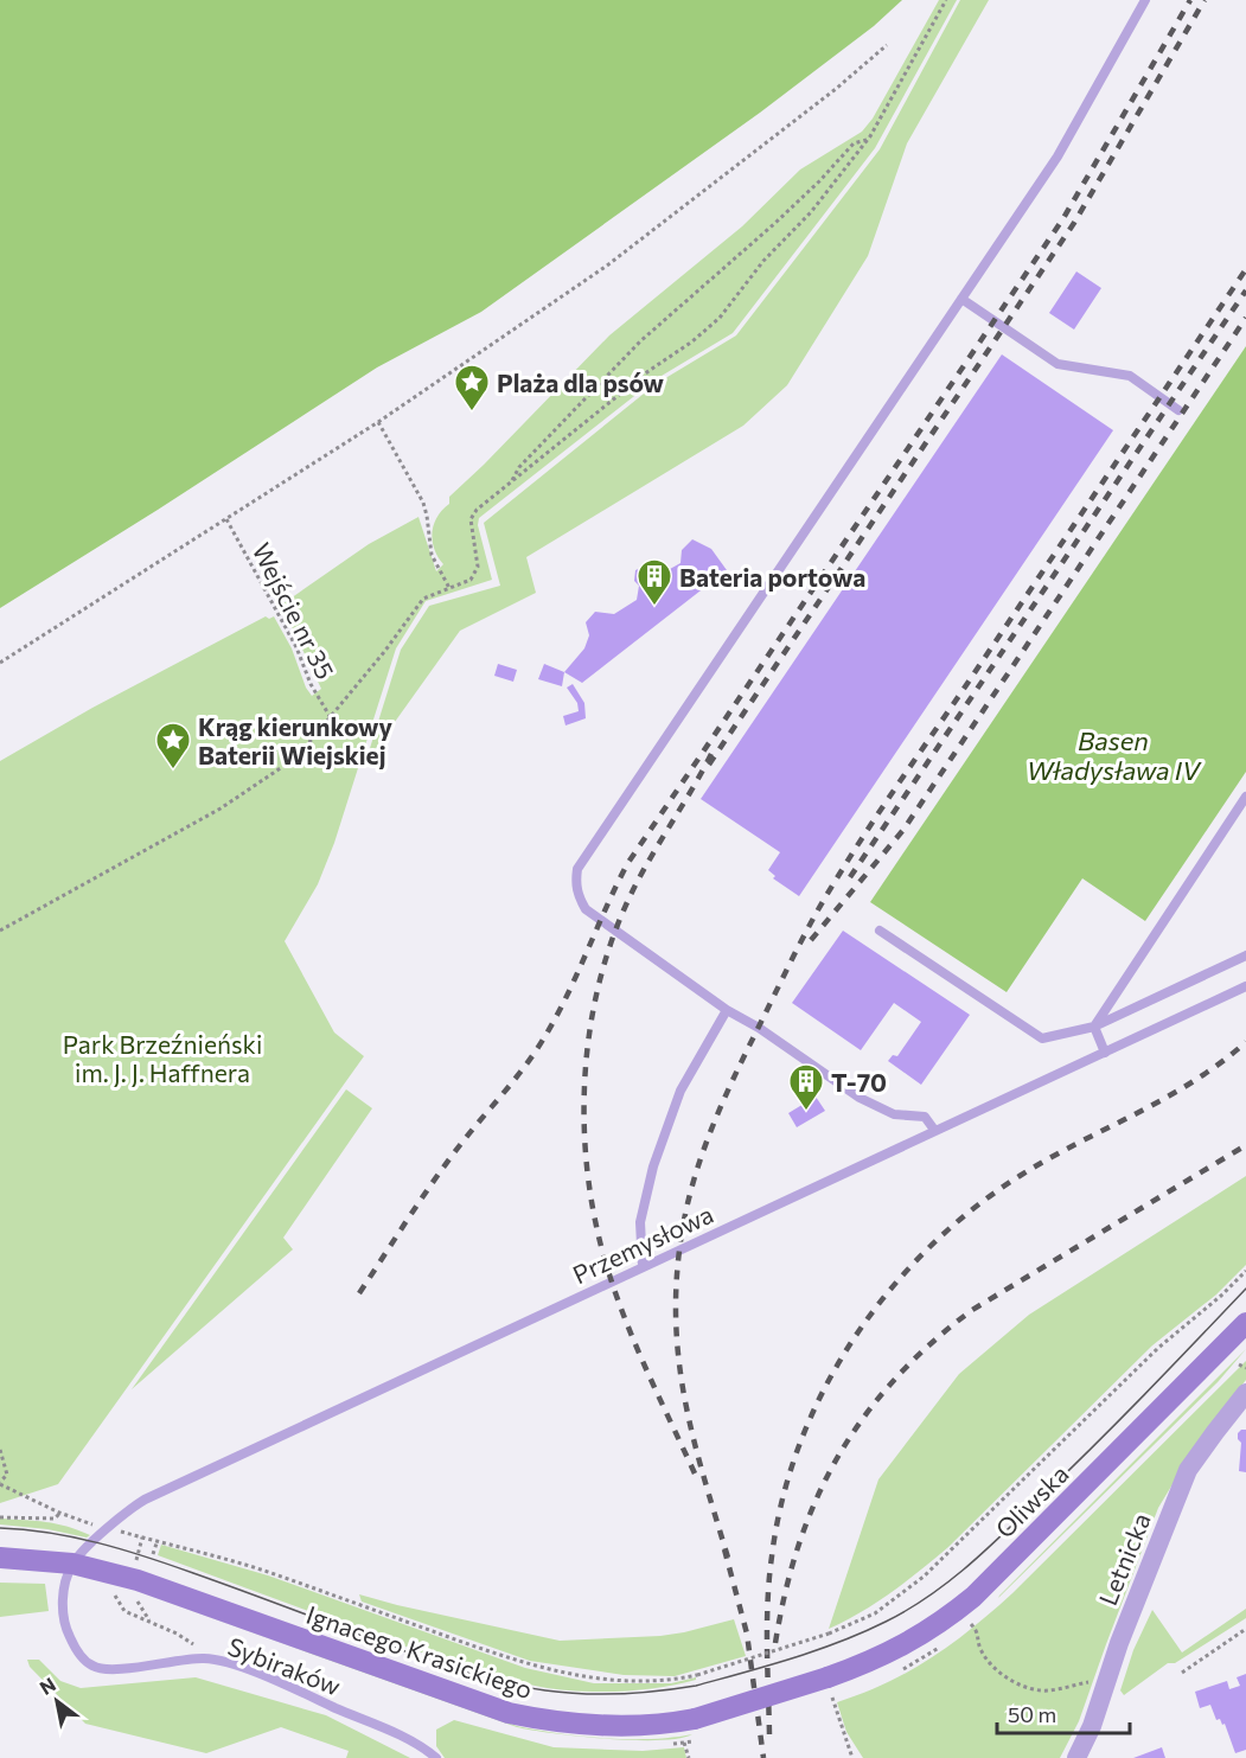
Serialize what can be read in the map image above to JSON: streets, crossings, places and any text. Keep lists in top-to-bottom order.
{
  "streets": {
    "street": ["Oliwska", "Letnicka", "Ignacego Krasickiego"],
    "lane": ["Przemysłowa", "Sybiraków"],
    "path": ["Wejście nr 35"]
  },
  "crossings": [
    ["Przemysłowa", "Ignacego Krasickiego"],
    ["Przemysłowa", "Sybiraków"],
    ["Oliwska", "Ignacego Krasickiego"],
    ["Ignacego Krasickiego", "Sybiraków"]
  ],
  "water": ["Basen Władysława IV"],
  "parks": ["Park Brzeźnieński im. J. J. Haffnera"],
  "places": {
    "place": ["Plaża dla psów", "Krąg kierunkowy Baterii Wiejskiej"],
    "building": ["Bateria portowa", "T-70"]
  },
  "scale_bar": "50 m",
  "north": "top left"
}
